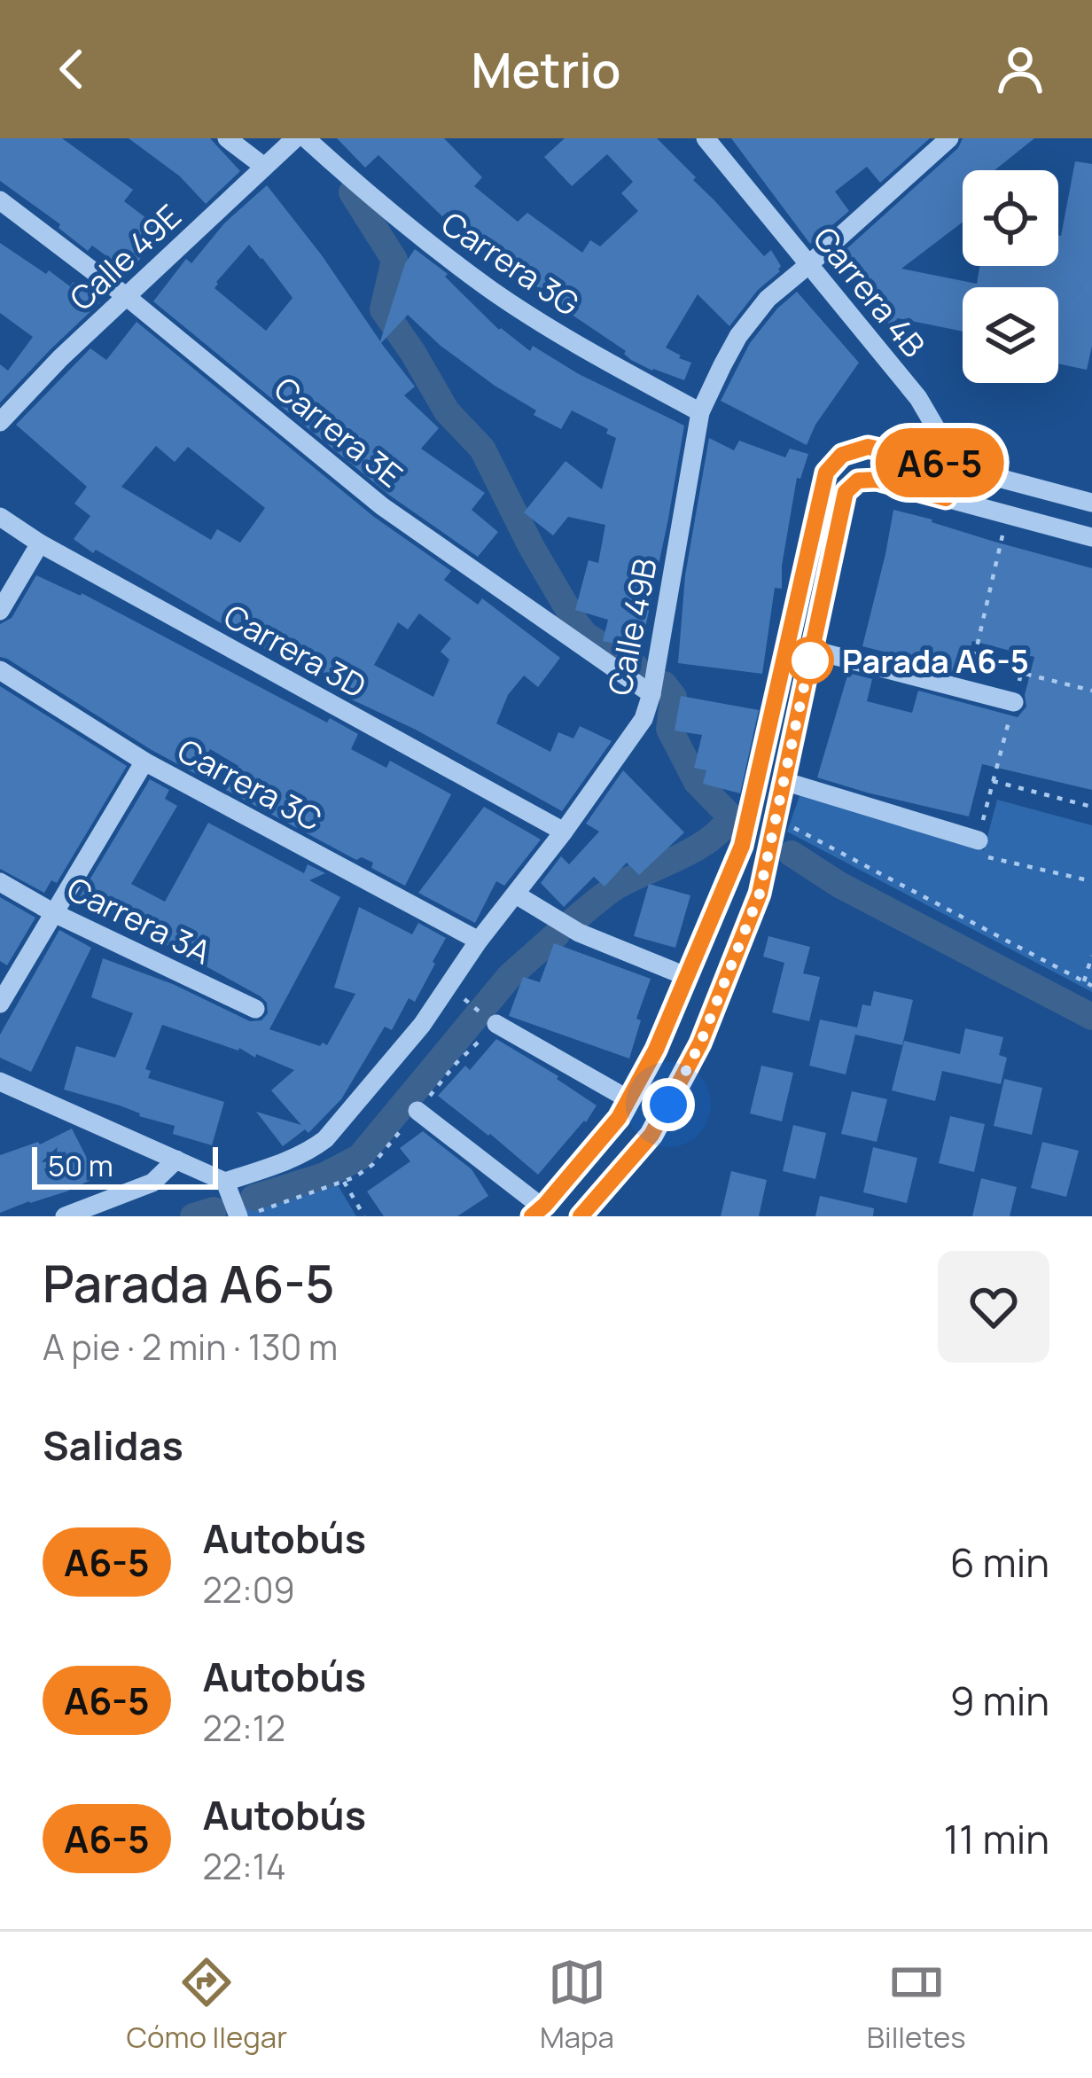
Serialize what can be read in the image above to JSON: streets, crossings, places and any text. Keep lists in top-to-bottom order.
{
  "streets": {
    "street": [
      "Calle 49E",
      "Carrera 3G",
      "Carrera 4B",
      "Carrera 3E",
      "Calle 49B",
      "Carrera 3D",
      "Carrera 3C",
      "Carrera 3A"
    ]
  },
  "crossings": [
    ["Calle 49E", "Carrera 3E"],
    ["Carrera 3G", "Calle 49B"],
    ["Carrera 4B", "Calle 49B"],
    ["Carrera 3E", "Calle 49B"],
    ["Calle 49B", "Carrera 3D"],
    ["Calle 49B", "Carrera 3C"]
  ],
  "places": ["Parada A6-5"],
  "lines": ["bus line A6-5"],
  "scale_bar": "50 m",
  "page": {
    "header": "Metrio",
    "on_map": "A6-5",
    "scale": "50 m",
    "heading": [
      ["Parada A6-5", "A pie · 2 min · 130 m"],
      "Salidas"
    ],
    "list": [
      {
        "mark": "A6-5",
        "name": "Autobús",
        "note": "22:09",
        "value": "6 min"
      },
      {
        "mark": "A6-5",
        "name": "Autobús",
        "note": "22:12",
        "value": "9 min"
      },
      {
        "mark": "A6-5",
        "name": "Autobús",
        "note": "22:14",
        "value": "11 min"
      }
    ],
    "tabs": ["Cómo llegar", "Mapa", "Billetes"]
  }
}
